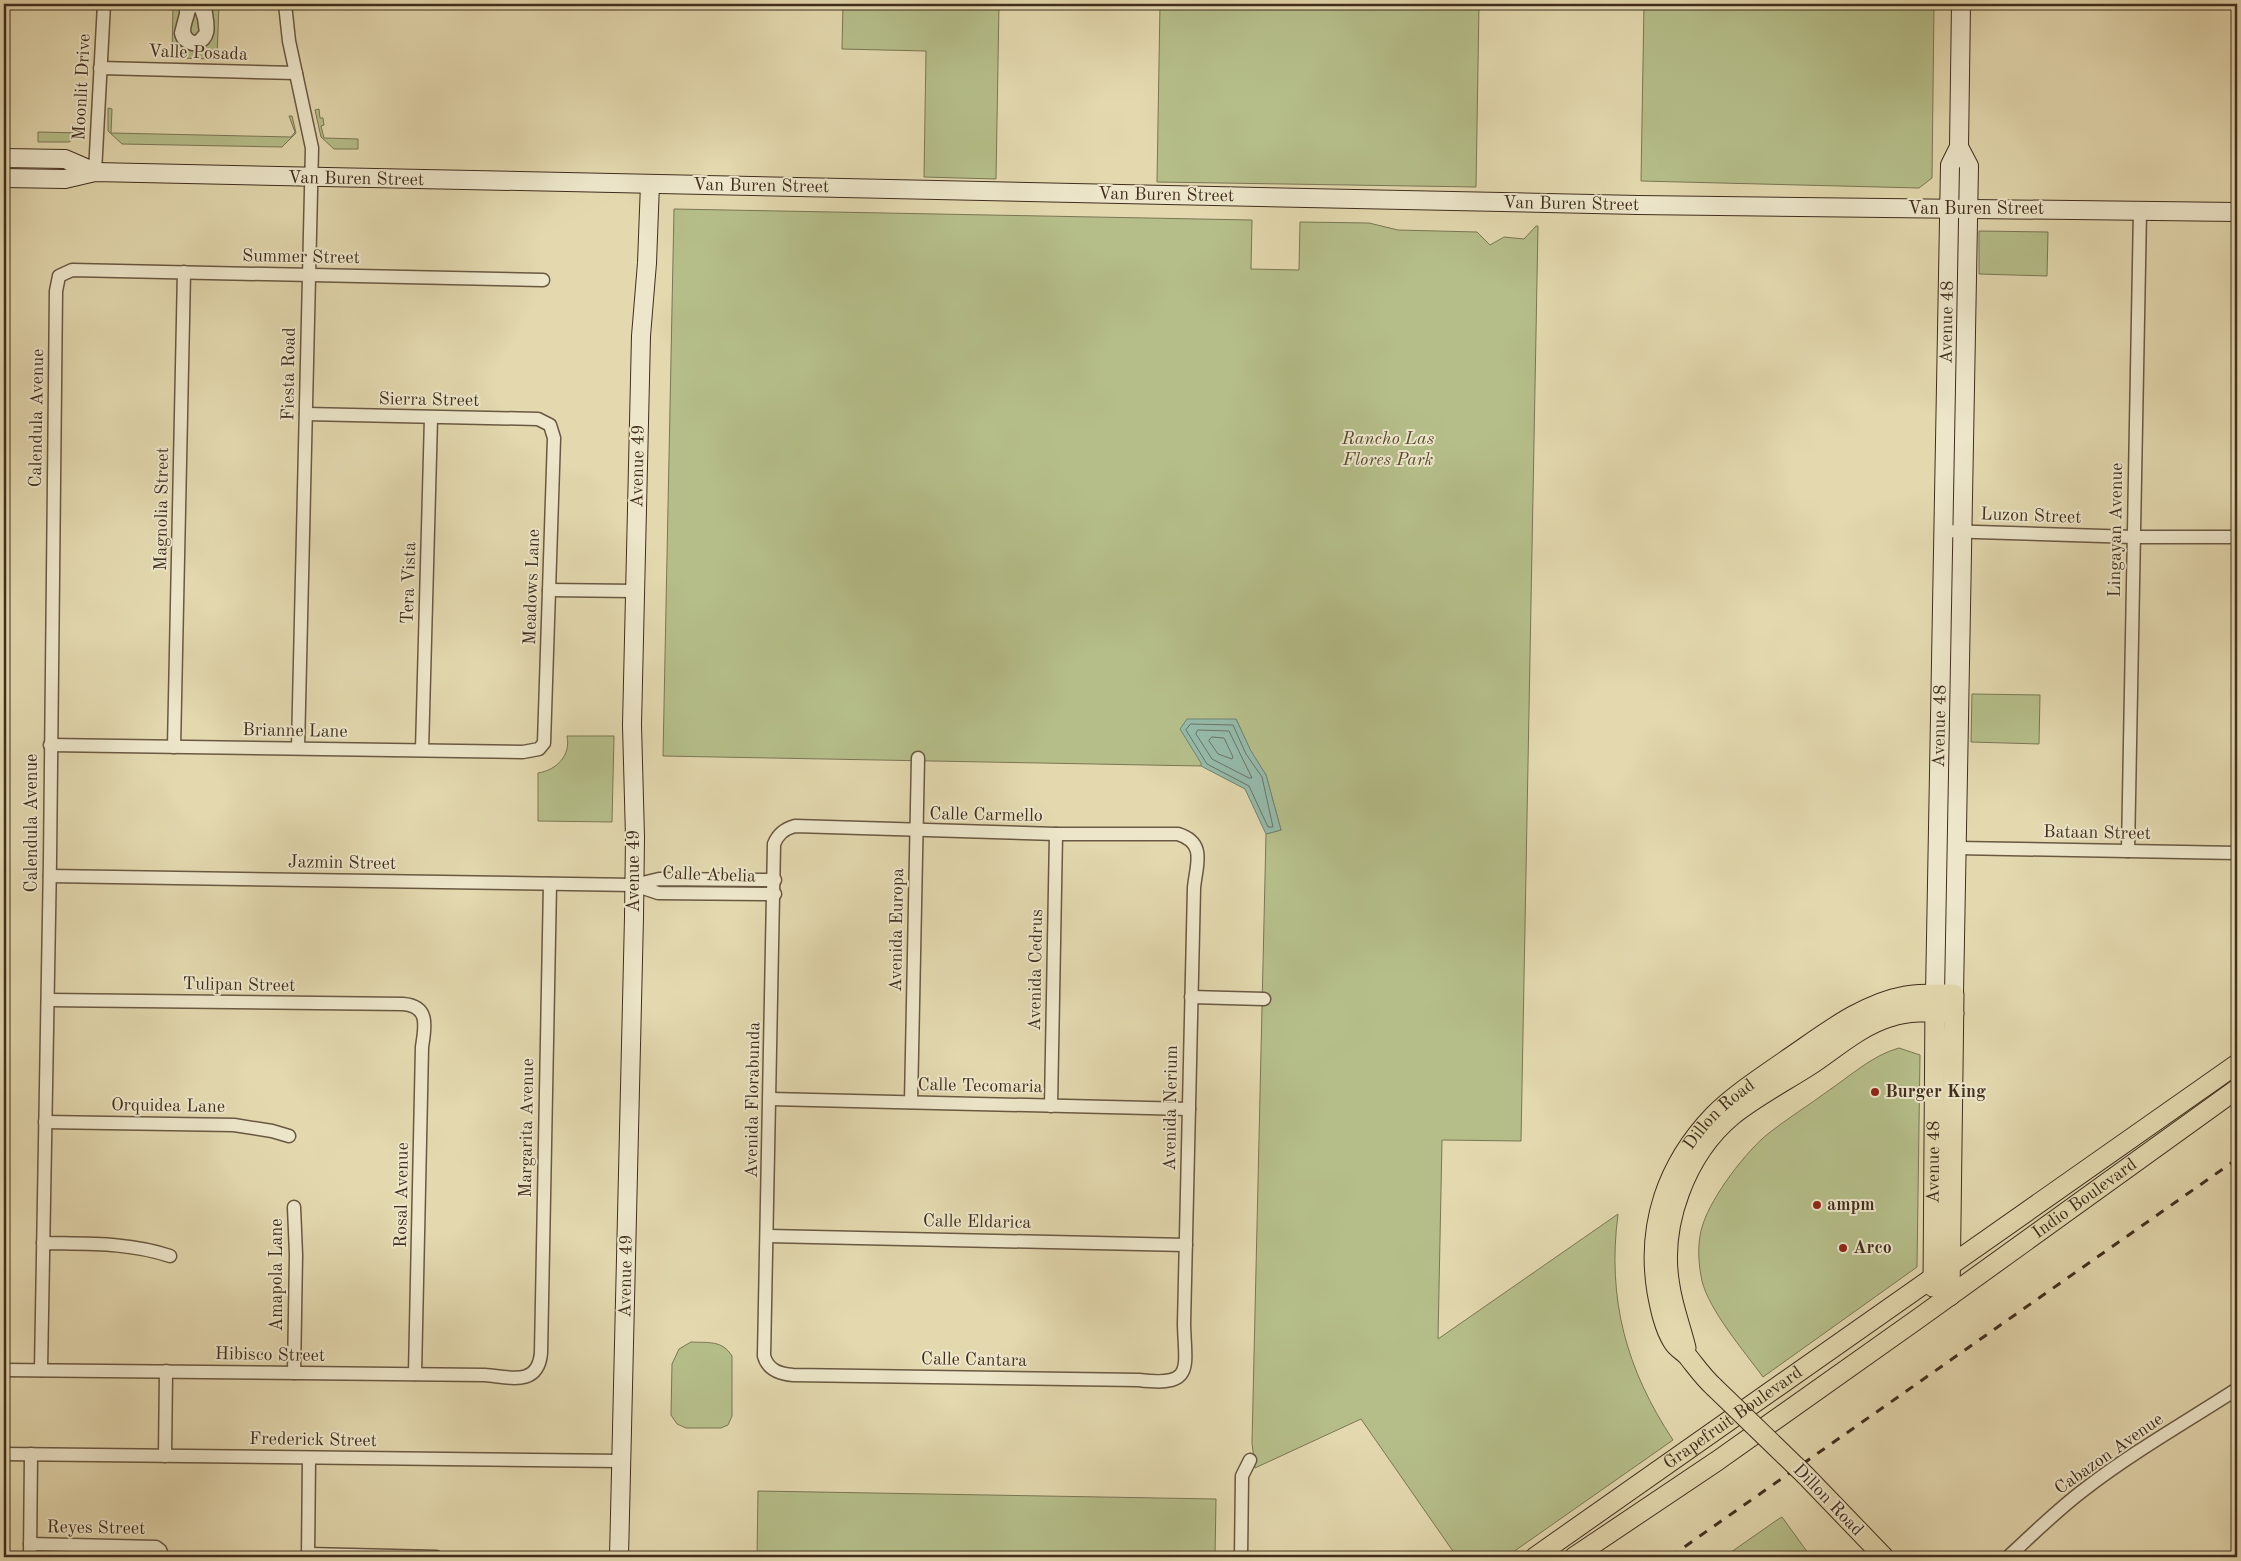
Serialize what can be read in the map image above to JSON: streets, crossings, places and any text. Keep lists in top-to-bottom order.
{
  "streets": {
    "main road": [
      "Avenue 48",
      "Dillon Road",
      "Indio Boulevard",
      "Grapefruit Boulevard"
    ],
    "street": [
      "Valle Posada",
      "Moonlit Drive",
      "Van Buren Street",
      "Summer Street",
      "Fiesta Road",
      "Sierra Street",
      "Calendula Avenue",
      "Avenue 49",
      "Magnolia Street",
      "Luzon Street",
      "Lingayan Avenue",
      "Tera Vista",
      "Meadows Lane",
      "Brianne Lane",
      "Calle Carmello",
      "Bataan Street",
      "Jazmin Street",
      "Calle Abelia",
      "Avenida Europa",
      "Avenida Cedrus",
      "Tulipan Street",
      "Calle Tecomaria",
      "Avenida Florabunda",
      "Orquidea Lane",
      "Avenida Nerium",
      "Margarita Avenue",
      "Rosal Avenue",
      "Calle Eldarica",
      "Amapola Lane",
      "Hibisco Street",
      "Calle Cantara",
      "Frederick Street",
      "Cabazon Avenue",
      "Reyes Street"
    ]
  },
  "crossings": [
    ["Valle Posada", "Moonlit Drive"],
    ["Valle Posada", "Fiesta Road"],
    ["Moonlit Drive", "Van Buren Street"],
    ["Van Buren Street", "Avenue 48"],
    ["Van Buren Street", "Fiesta Road"],
    ["Van Buren Street", "Avenue 49"],
    ["Van Buren Street", "Lingayan Avenue"],
    ["Summer Street", "Fiesta Road"],
    ["Summer Street", "Calendula Avenue"],
    ["Summer Street", "Magnolia Street"],
    ["Avenue 48", "Luzon Street"],
    ["Avenue 48", "Bataan Street"],
    ["Avenue 48", "Dillon Road"],
    ["Avenue 48", "Indio Boulevard"],
    ["Avenue 48", "Grapefruit Boulevard"],
    ["Fiesta Road", "Sierra Street"],
    ["Fiesta Road", "Brianne Lane"],
    ["Sierra Street", "Tera Vista"],
    ["Sierra Street", "Meadows Lane"],
    ["Calendula Avenue", "Brianne Lane"],
    ["Calendula Avenue", "Jazmin Street"],
    ["Calendula Avenue", "Tulipan Street"],
    ["Calendula Avenue", "Orquidea Lane"],
    ["Calendula Avenue", "Hibisco Street"],
    ["Avenue 49", "Jazmin Street"],
    ["Avenue 49", "Calle Abelia"],
    ["Avenue 49", "Frederick Street"],
    ["Magnolia Street", "Brianne Lane"],
    ["Luzon Street", "Lingayan Avenue"],
    ["Lingayan Avenue", "Bataan Street"],
    ["Tera Vista", "Brianne Lane"],
    ["Meadows Lane", "Brianne Lane"],
    ["Calle Carmello", "Avenida Europa"],
    ["Calle Carmello", "Avenida Cedrus"],
    ["Calle Carmello", "Avenida Florabunda"],
    ["Calle Carmello", "Avenida Nerium"],
    ["Jazmin Street", "Calle Abelia"],
    ["Jazmin Street", "Margarita Avenue"],
    ["Calle Abelia", "Avenida Florabunda"],
    ["Avenida Europa", "Calle Tecomaria"],
    ["Avenida Cedrus", "Calle Tecomaria"],
    ["Tulipan Street", "Rosal Avenue"],
    ["Calle Tecomaria", "Avenida Florabunda"],
    ["Calle Tecomaria", "Avenida Nerium"],
    ["Avenida Florabunda", "Calle Eldarica"],
    ["Avenida Florabunda", "Calle Cantara"],
    ["Avenida Nerium", "Calle Eldarica"],
    ["Avenida Nerium", "Calle Cantara"],
    ["Margarita Avenue", "Hibisco Street"],
    ["Rosal Avenue", "Hibisco Street"],
    ["Indio Boulevard", "Grapefruit Boulevard"],
    ["Amapola Lane", "Hibisco Street"]
  ],
  "parks": ["Rancho Las Flores Park"],
  "places": ["Burger King", "ampm", "Arco"]
}
